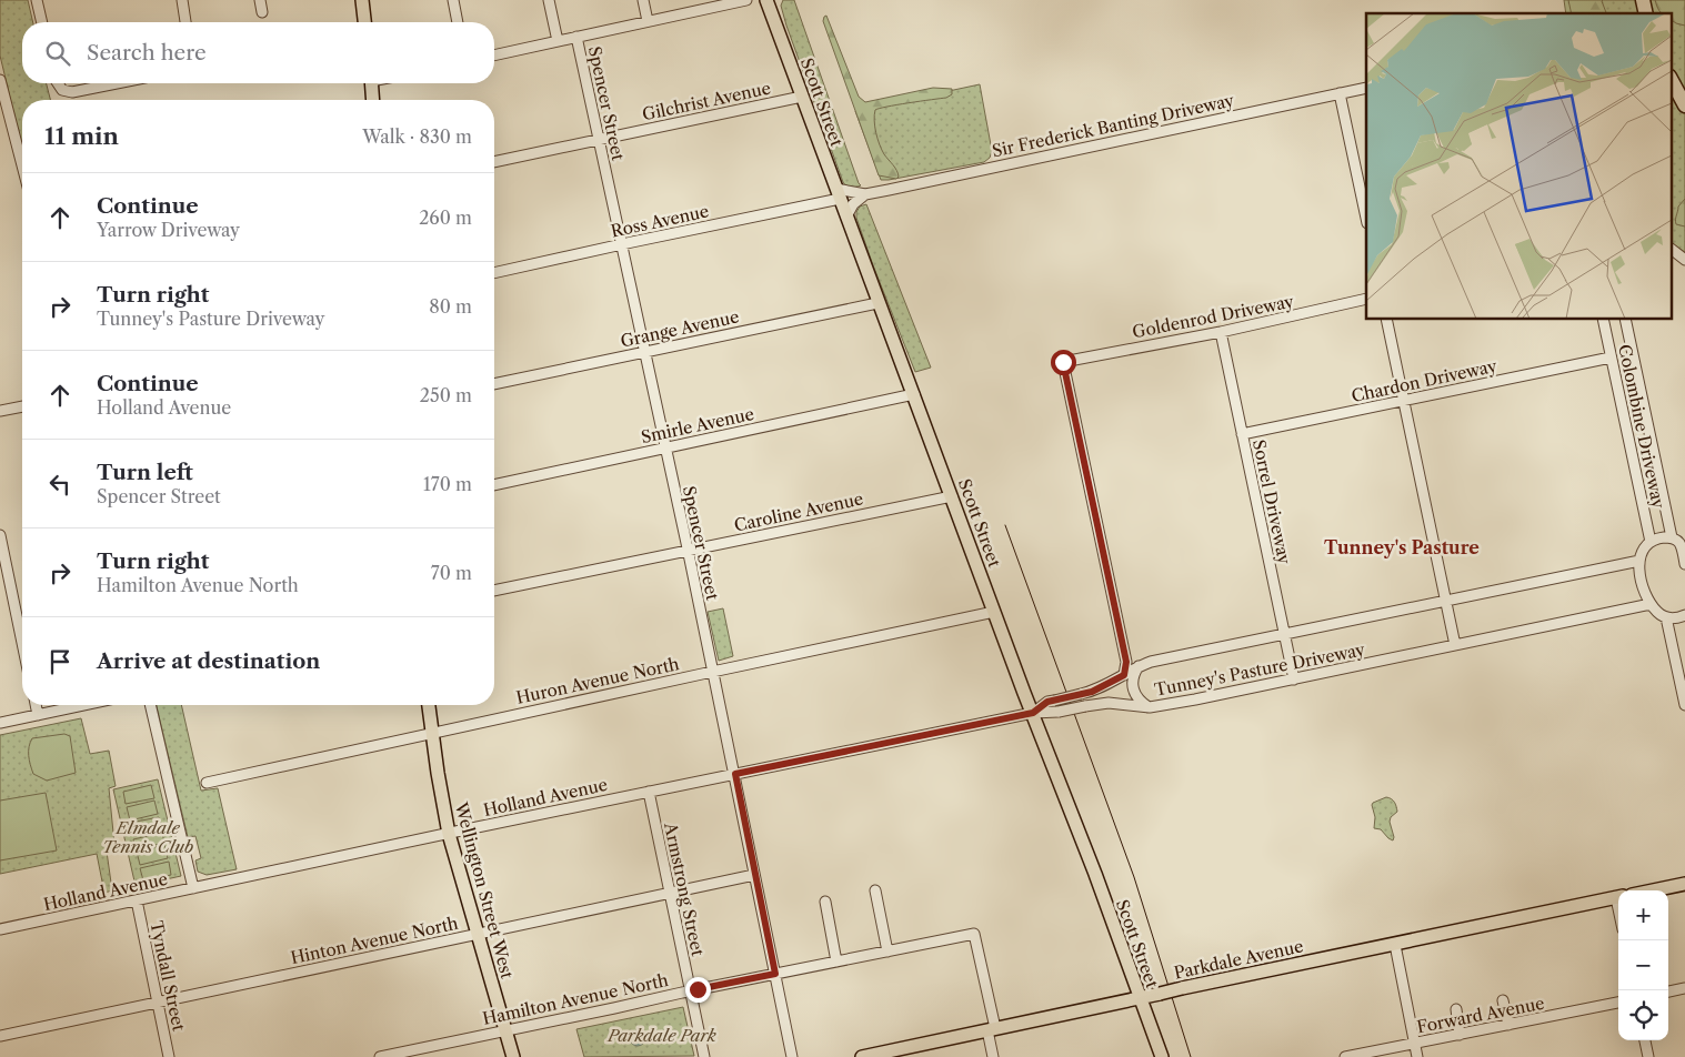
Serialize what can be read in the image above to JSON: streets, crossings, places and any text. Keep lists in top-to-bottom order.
{
  "streets": {
    "main road": ["Scott Street", "Wellington Street West", "Parkdale Avenue"],
    "street": [
      "Gilchrist Avenue",
      "Spencer Street",
      "Sir Frederick Banting Driveway",
      "Ross Avenue",
      "Goldenrod Driveway",
      "Grange Avenue",
      "Chardon Driveway",
      "Smirle Avenue",
      "Colombine Driveway",
      "Sorrel Driveway",
      "Caroline Avenue",
      "Tunney's Pasture Driveway",
      "Huron Avenue North",
      "Holland Avenue",
      "Armstrong Street",
      "Hinton Avenue North",
      "Tyndall Street",
      "Hamilton Avenue North",
      "Forward Avenue"
    ]
  },
  "crossings": [
    ["Gilchrist Avenue", "Scott Street"],
    ["Gilchrist Avenue", "Spencer Street"],
    ["Scott Street", "Sir Frederick Banting Driveway"],
    ["Scott Street", "Ross Avenue"],
    ["Scott Street", "Grange Avenue"],
    ["Scott Street", "Smirle Avenue"],
    ["Scott Street", "Caroline Avenue"],
    ["Scott Street", "Tunney's Pasture Driveway"],
    ["Scott Street", "Huron Avenue North"],
    ["Scott Street", "Holland Avenue"],
    ["Scott Street", "Parkdale Avenue"],
    ["Spencer Street", "Ross Avenue"],
    ["Spencer Street", "Grange Avenue"],
    ["Spencer Street", "Smirle Avenue"],
    ["Spencer Street", "Caroline Avenue"],
    ["Spencer Street", "Huron Avenue North"],
    ["Spencer Street", "Holland Avenue"],
    ["Spencer Street", "Hinton Avenue North"],
    ["Spencer Street", "Hamilton Avenue North"],
    ["Sir Frederick Banting Driveway", "Ross Avenue"],
    ["Goldenrod Driveway", "Sorrel Driveway"],
    ["Goldenrod Driveway", "Tunney's Pasture Driveway"],
    ["Chardon Driveway", "Colombine Driveway"],
    ["Chardon Driveway", "Sorrel Driveway"],
    ["Sorrel Driveway", "Tunney's Pasture Driveway"],
    ["Tunney's Pasture Driveway", "Holland Avenue"],
    ["Huron Avenue North", "Wellington Street West"],
    ["Holland Avenue", "Armstrong Street"],
    ["Holland Avenue", "Wellington Street West"],
    ["Holland Avenue", "Tyndall Street"],
    ["Armstrong Street", "Hinton Avenue North"],
    ["Armstrong Street", "Hamilton Avenue North"],
    ["Wellington Street West", "Hinton Avenue North"],
    ["Wellington Street West", "Hamilton Avenue North"],
    ["Hinton Avenue North", "Tyndall Street"],
    ["Parkdale Avenue", "Hamilton Avenue North"]
  ],
  "districts": ["Tunney's Pasture"],
  "parks": ["Elmdale Tennis Club", "Parkdale Park"],
  "page": {
    "search": "Search here",
    "heading": ["11 min", "Walk · 830 m"],
    "list": [
      ["Continue", "Yarrow Driveway", "260 m"],
      ["Turn right", "Tunney's Pasture Driveway", "80 m"],
      ["Continue", "Holland Avenue", "250 m"],
      ["Turn left", "Spencer Street", "170 m"],
      ["Turn right", "Hamilton Avenue North", "70 m"],
      "Arrive at destination"
    ],
    "map_buttons": ["+", "−"]
  }
}
